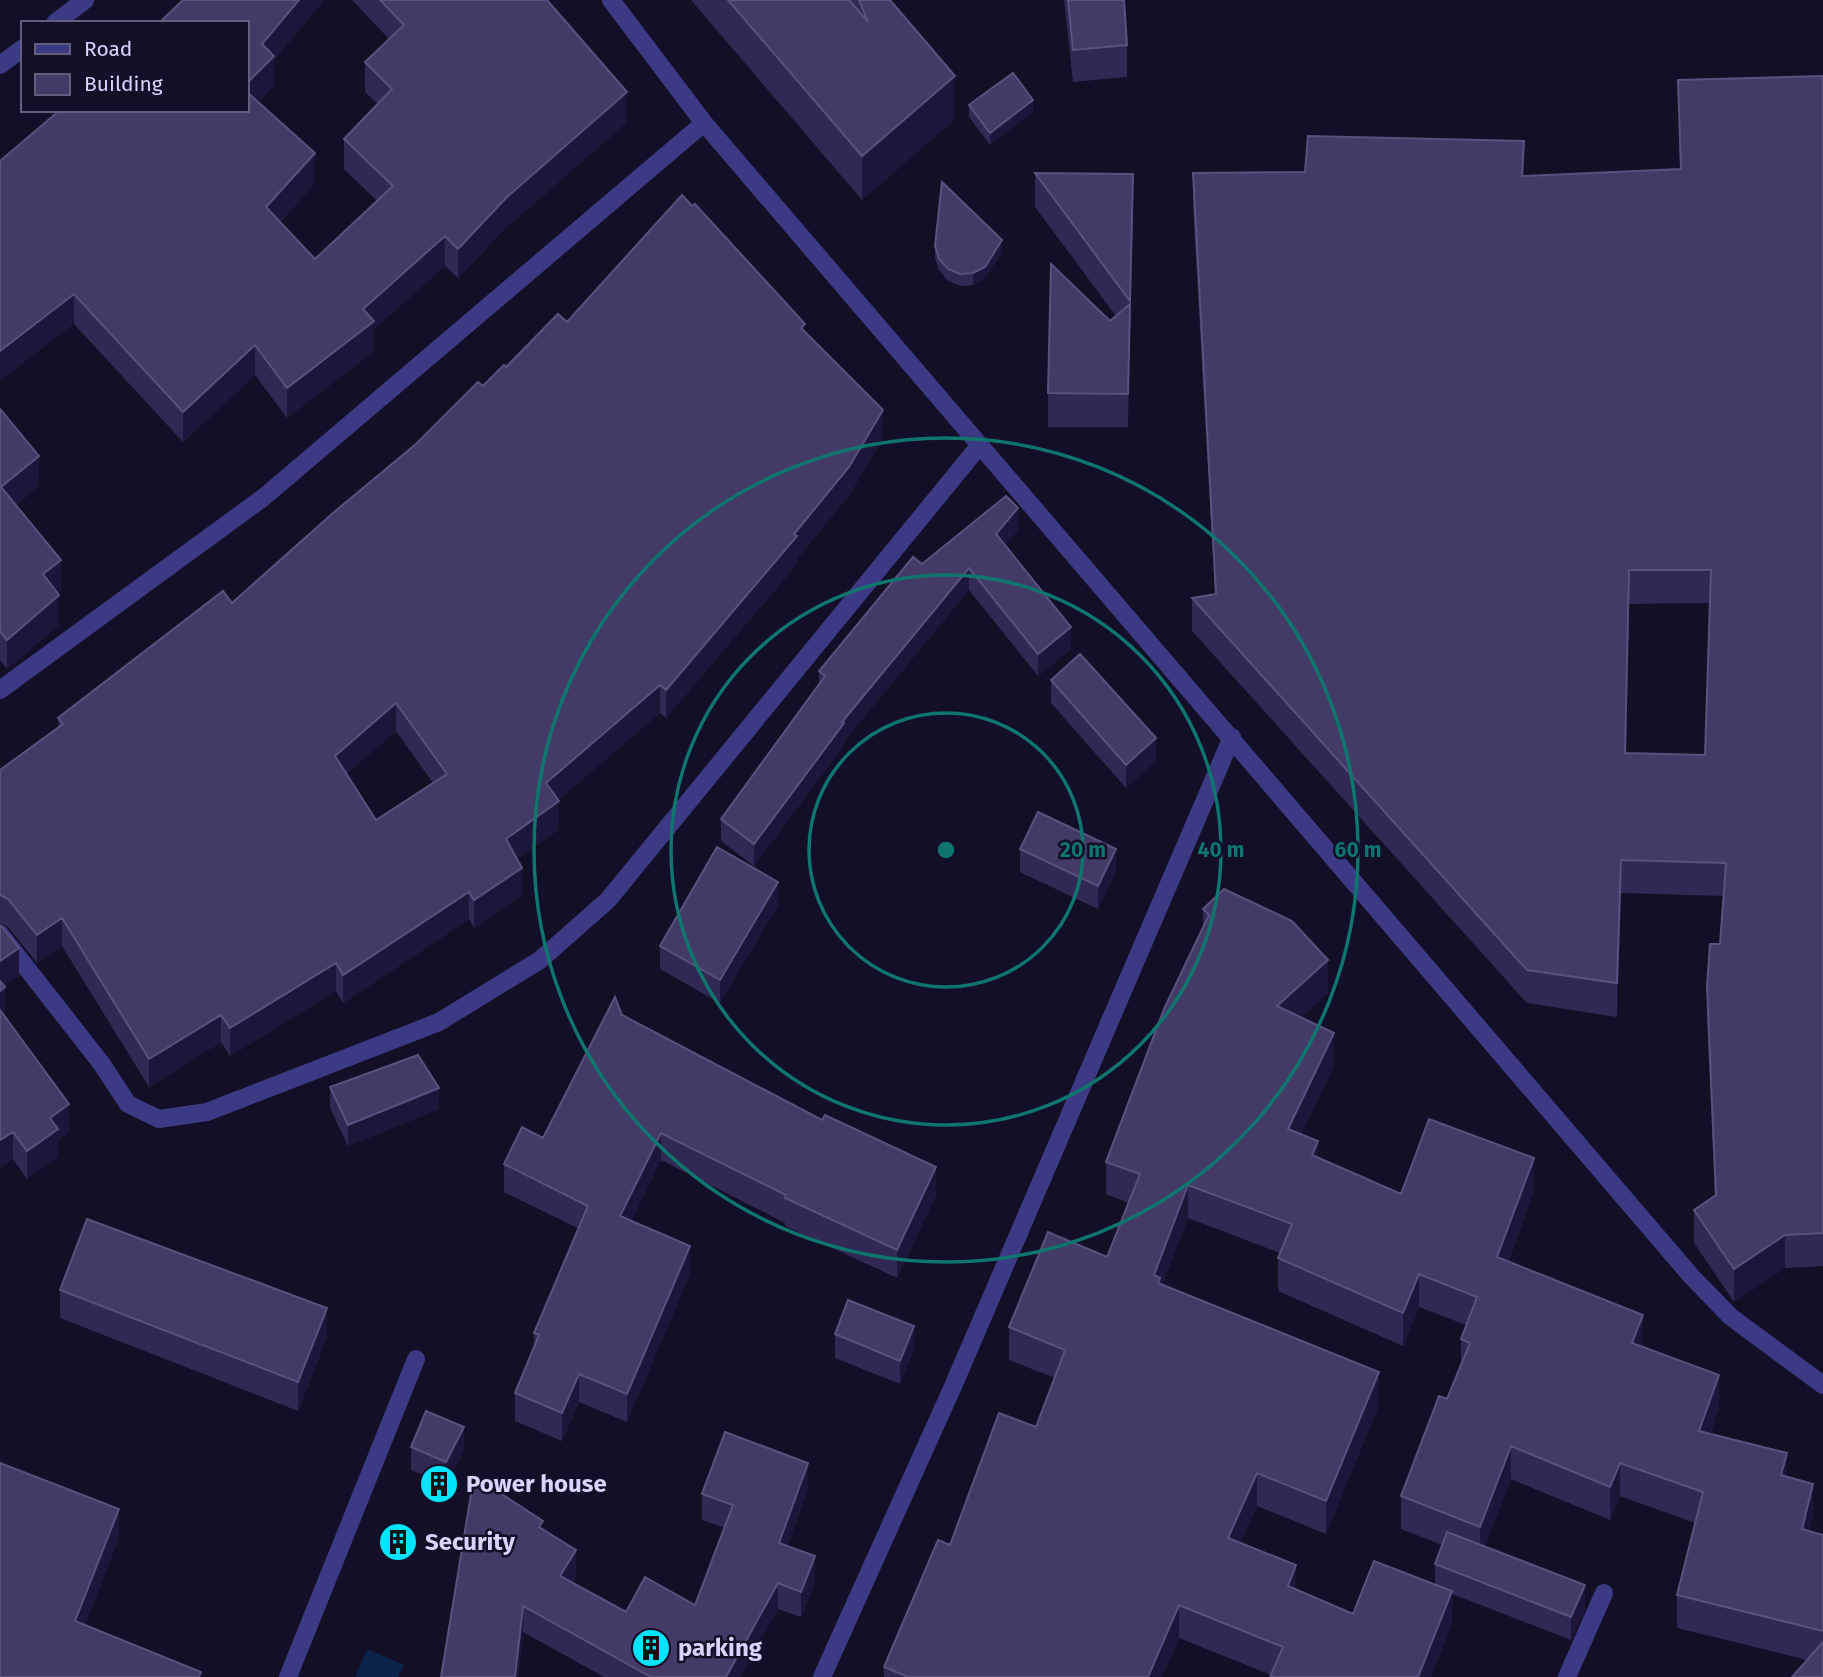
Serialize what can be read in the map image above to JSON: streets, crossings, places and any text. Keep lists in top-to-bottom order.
{
  "places": {
    "building": ["Power house", "Security", "parking"]
  },
  "legend": ["Road", "Building"],
  "rings": ["20 m", "40 m", "60 m"]
}
